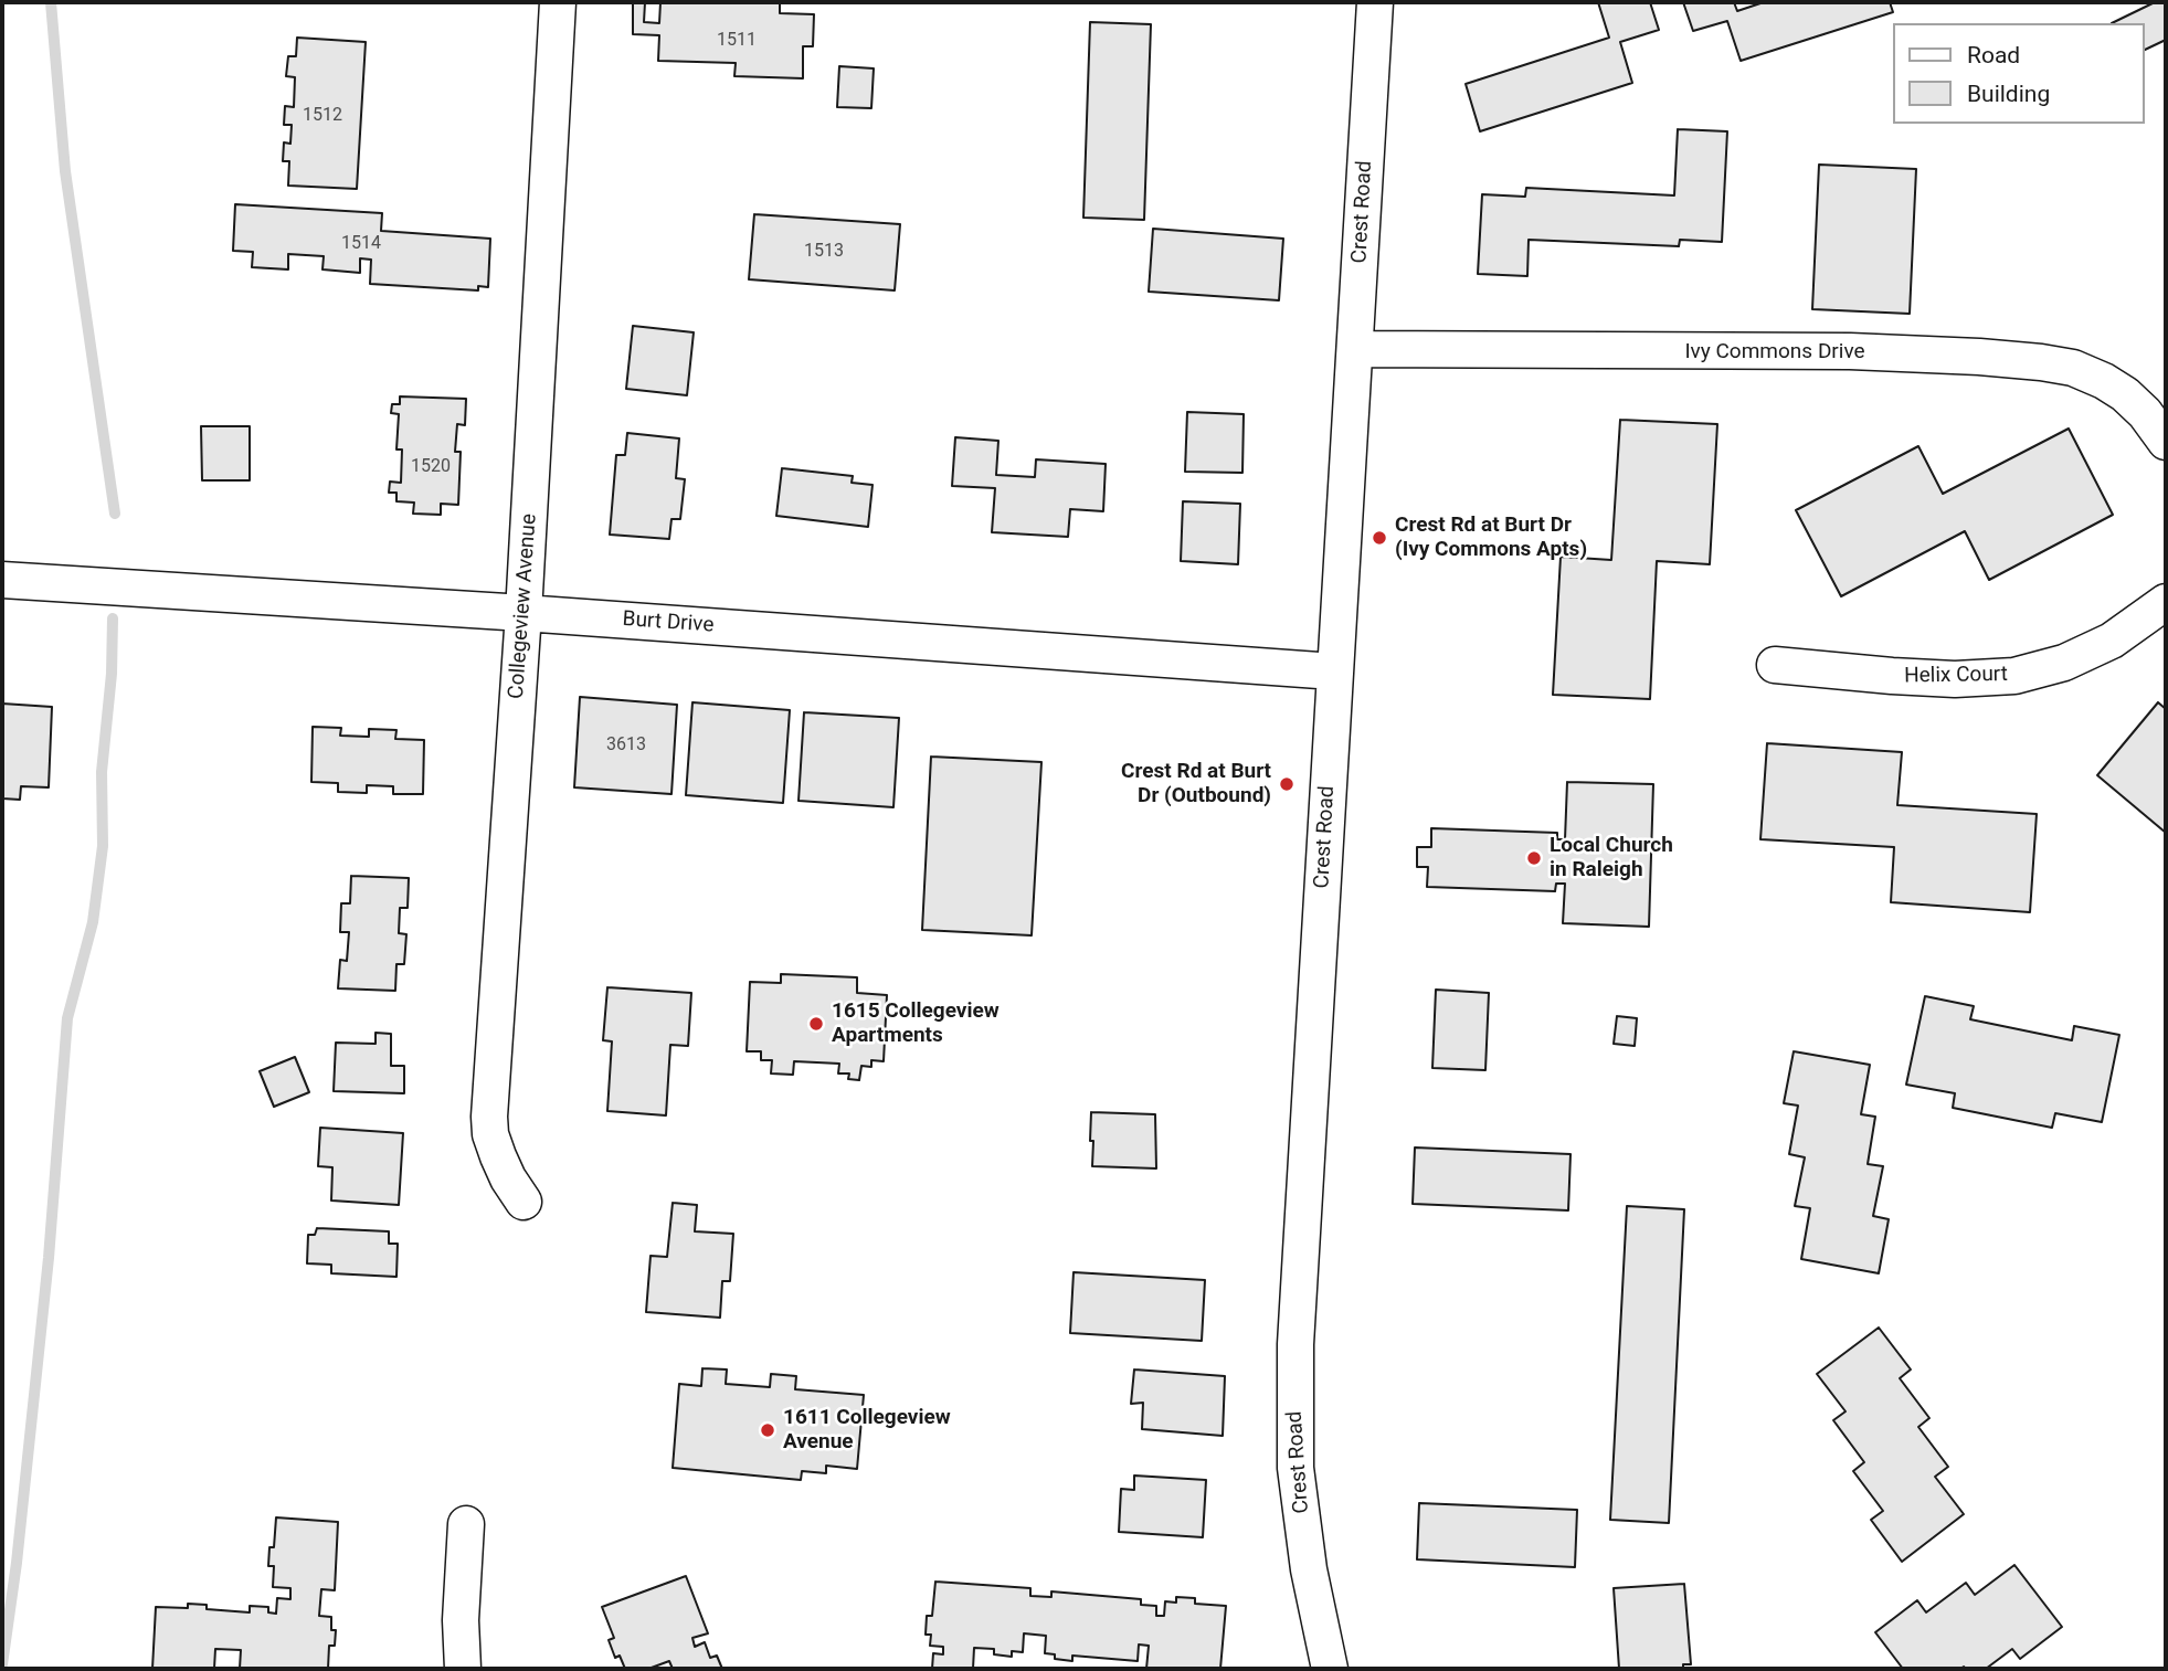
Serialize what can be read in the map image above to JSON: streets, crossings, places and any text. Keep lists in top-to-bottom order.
{
  "streets": {
    "street": [
      "Crest Road",
      "Ivy Commons Drive",
      "Collegeview Avenue",
      "Burt Drive",
      "Helix Court"
    ]
  },
  "crossings": [
    ["Crest Road", "Ivy Commons Drive"],
    ["Crest Road", "Burt Drive"],
    ["Collegeview Avenue", "Burt Drive"]
  ],
  "places": [
    "Crest Rd at Burt Dr (Ivy Commons Apts)",
    "Crest Rd at Burt Dr (Outbound)",
    "Local Church in Raleigh",
    "1615 Collegeview Apartments",
    "1611 Collegeview Avenue"
  ],
  "house_numbers": [
    "1511",
    "1512",
    "1514",
    "1513",
    "1520",
    "3613"
  ],
  "legend": ["Road", "Building"]
}
